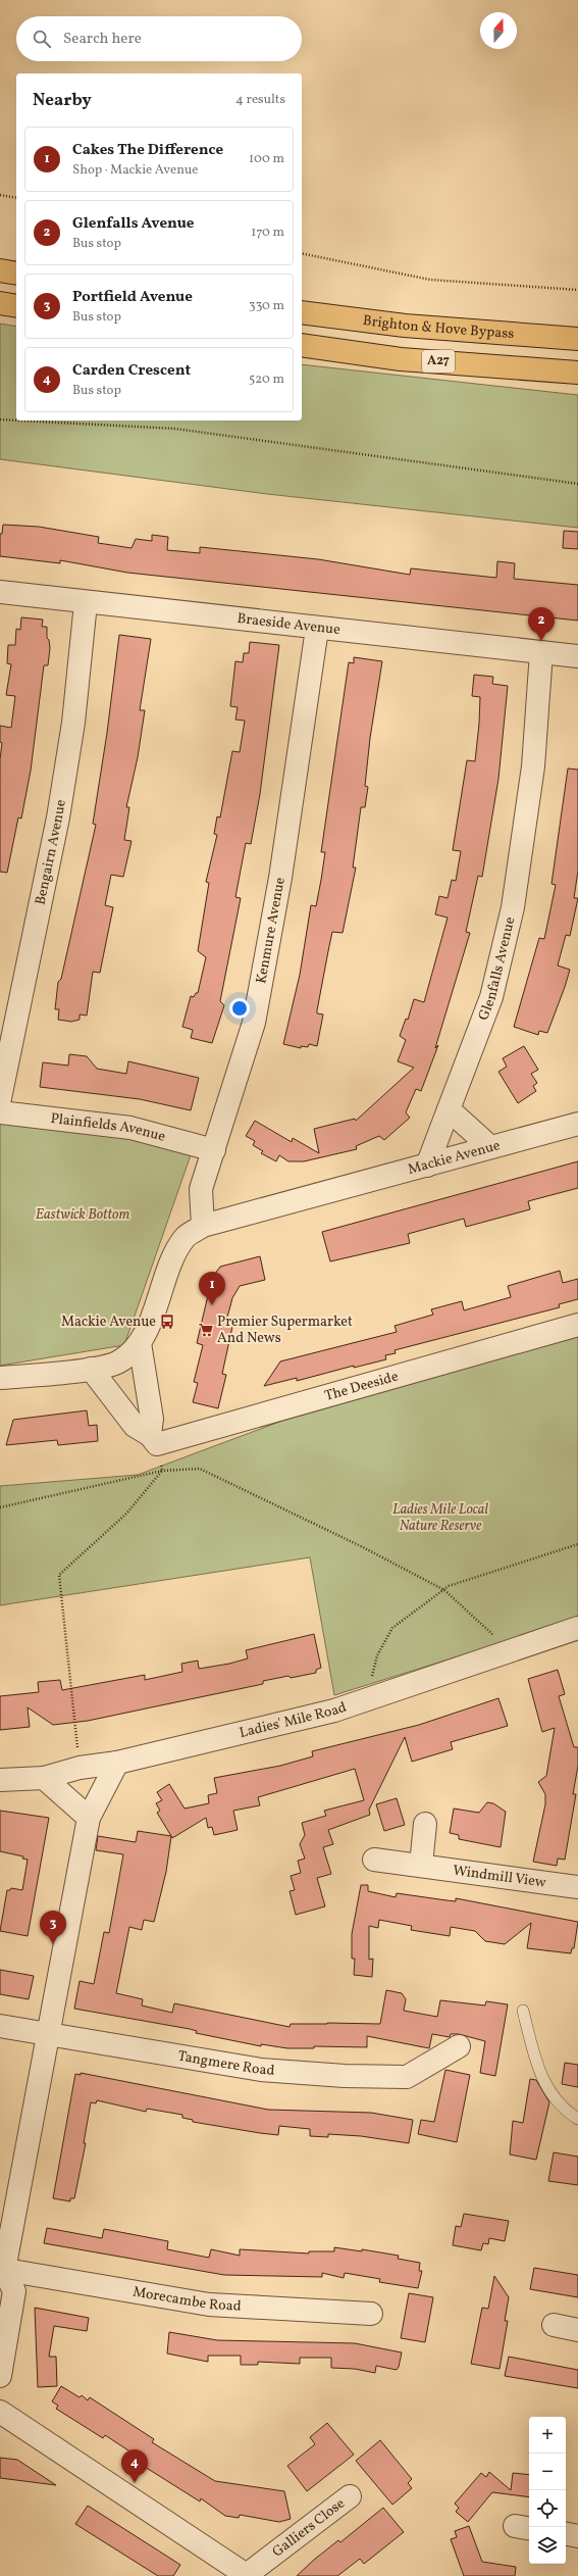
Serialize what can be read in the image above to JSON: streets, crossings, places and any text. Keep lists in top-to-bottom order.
{
  "streets": {
    "highway": ["Brighton & Hove Bypass", "A27"],
    "street": [
      "Braeside Avenue",
      "Bengairn Avenue",
      "Kenmure Avenue",
      "Glenfalls Avenue",
      "Plainfields Avenue",
      "Mackie Avenue",
      "The Deeside",
      "Ladies' Mile Road",
      "Windmill View",
      "Tangmere Road",
      "Morecambe Road",
      "Galliers Close"
    ]
  },
  "crossings": [
    ["Braeside Avenue", "Bengairn Avenue"],
    ["Braeside Avenue", "Kenmure Avenue"],
    ["Braeside Avenue", "Glenfalls Avenue"],
    ["Kenmure Avenue", "Plainfields Avenue"],
    ["Kenmure Avenue", "Mackie Avenue"],
    ["Glenfalls Avenue", "Mackie Avenue"],
    ["Mackie Avenue", "The Deeside"]
  ],
  "parks": ["Eastwick Bottom", "Ladies Mile Local Nature Reserve"],
  "places": {
    "bus stop": ["Mackie Avenue"],
    "supermarket": ["Premier Supermarket And News"]
  },
  "north": "top",
  "page": {
    "search": "Search here",
    "heading": ["Nearby", "4 results"],
    "list": [
      {
        "mark": "1",
        "name": "Cakes The Difference",
        "note": "Shop · Mackie Avenue",
        "value": "100 m"
      },
      {
        "mark": "2",
        "name": "Glenfalls Avenue",
        "note": "Bus stop",
        "value": "170 m"
      },
      {
        "mark": "3",
        "name": "Portfield Avenue",
        "note": "Bus stop",
        "value": "330 m"
      },
      {
        "mark": "4",
        "name": "Carden Crescent",
        "note": "Bus stop",
        "value": "520 m"
      }
    ],
    "pins": [
      "2",
      "1",
      "3",
      "4"
    ],
    "map_buttons": ["+", "−"]
  }
}
